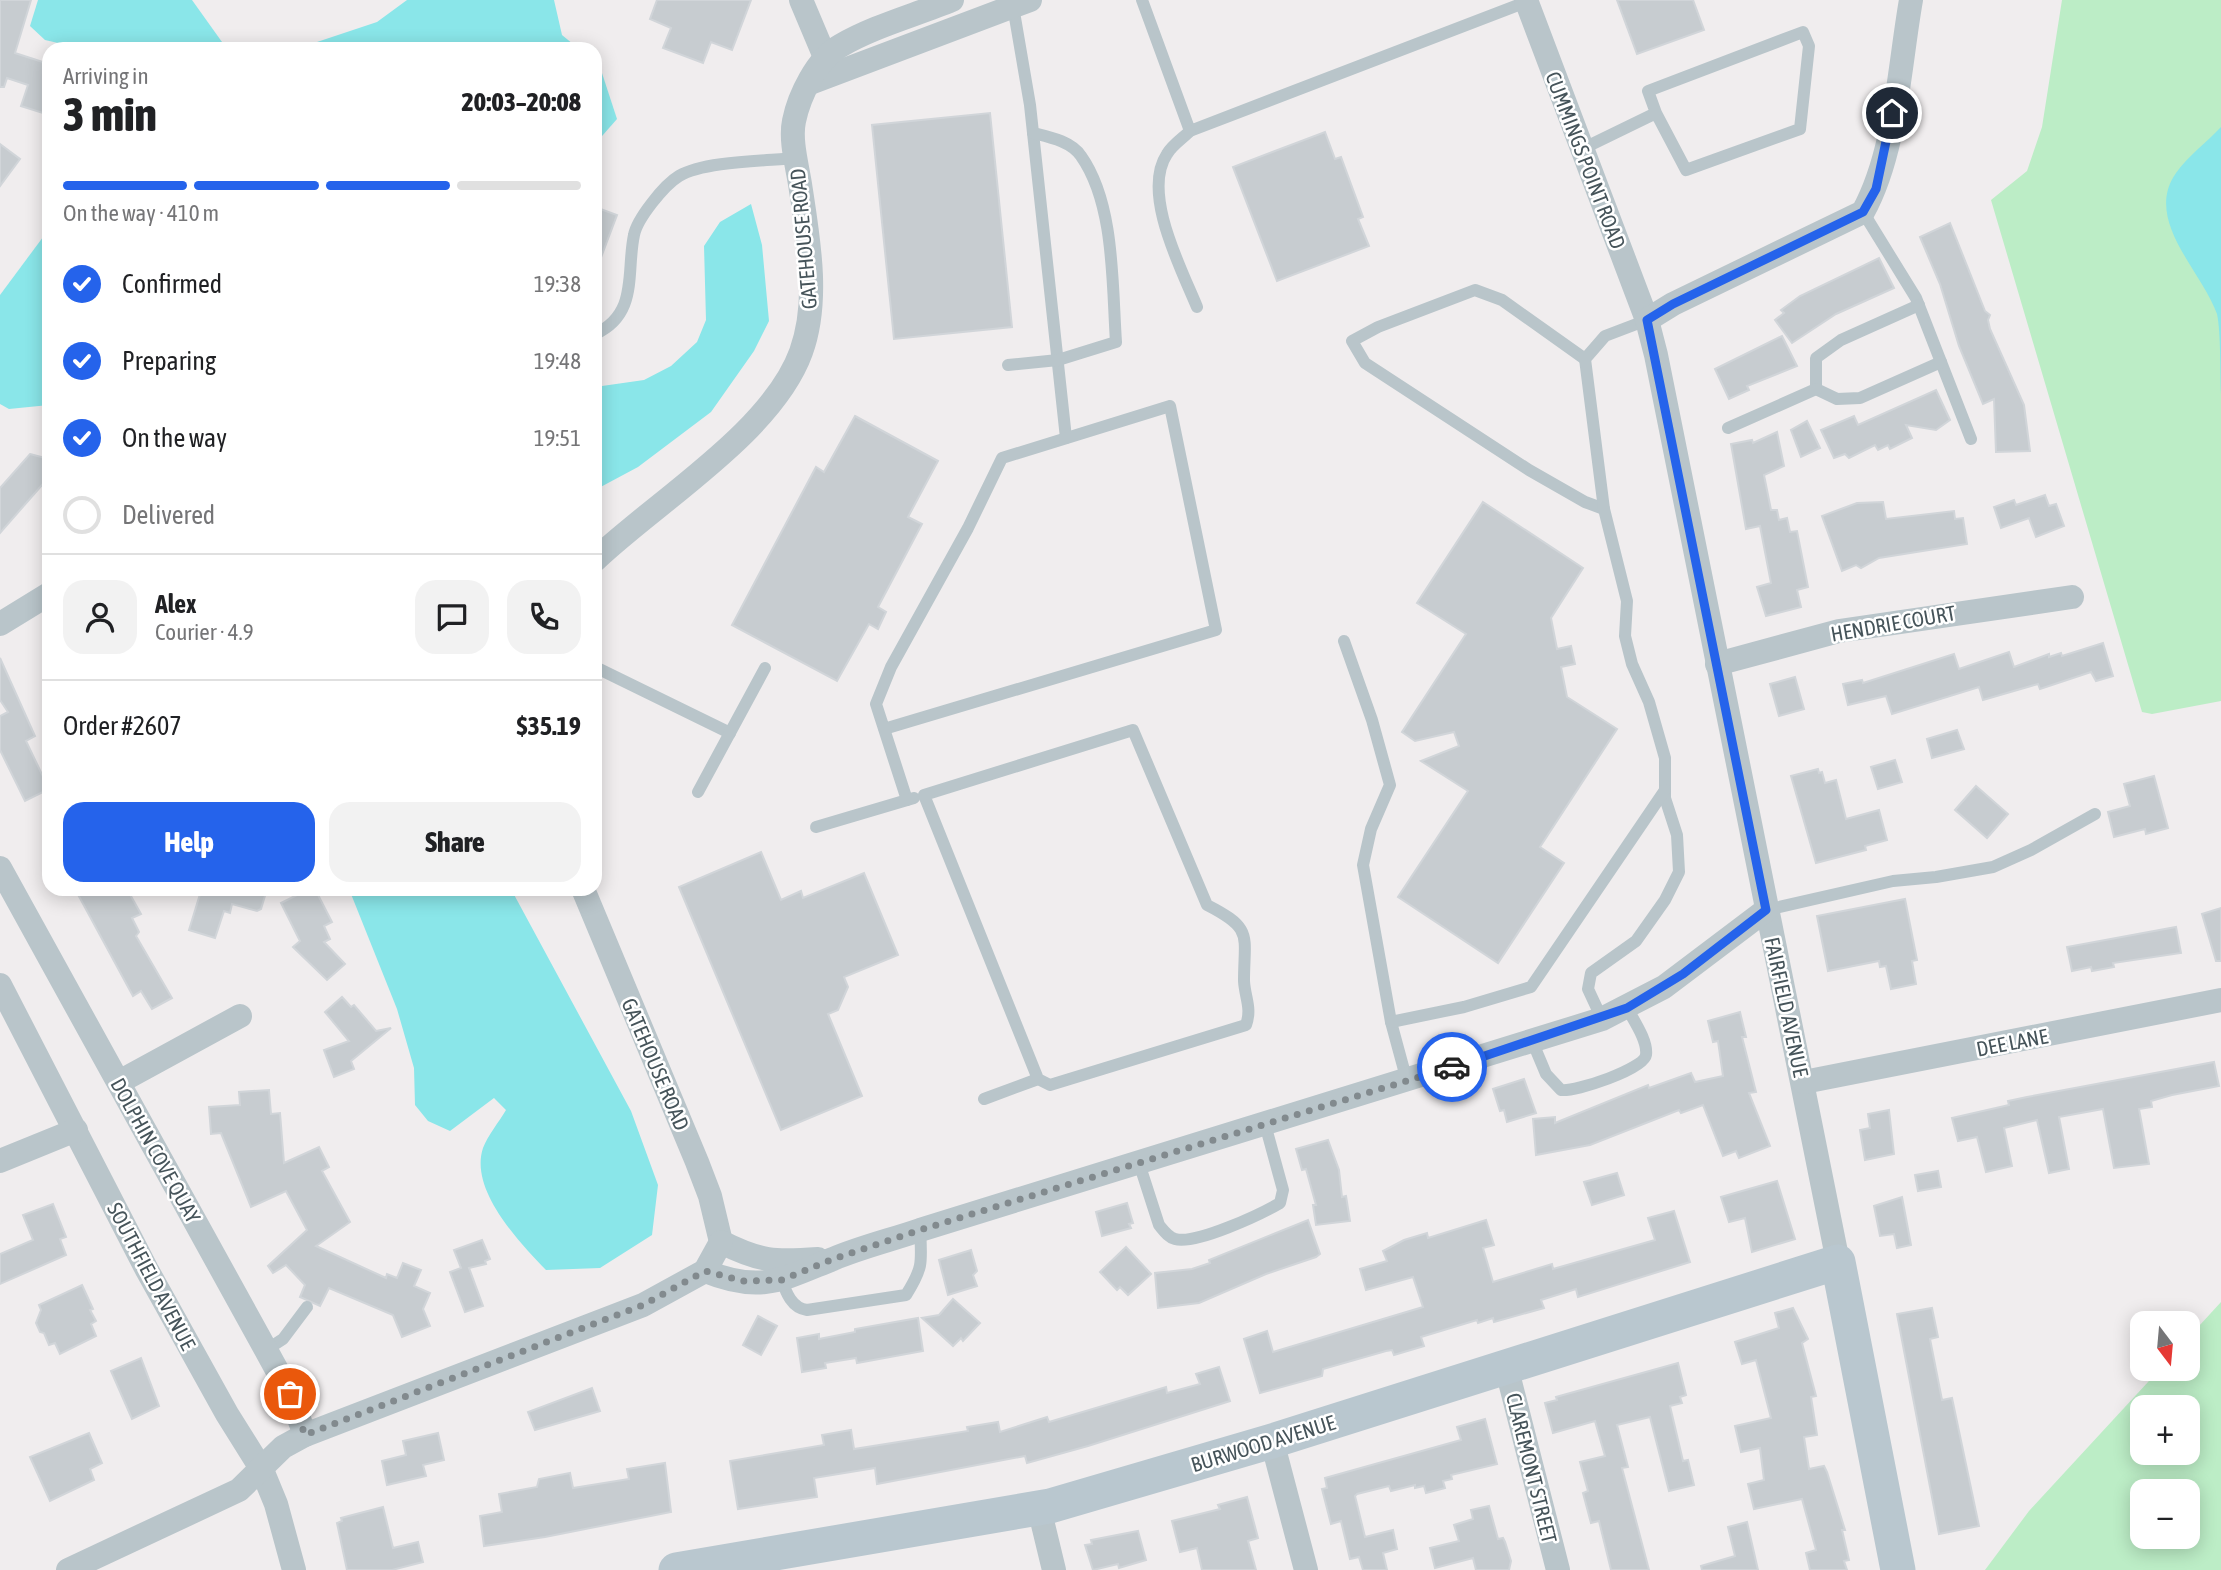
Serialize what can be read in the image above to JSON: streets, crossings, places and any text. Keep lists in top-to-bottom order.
{
  "streets": {
    "street": [
      "CUMMINGS POINT ROAD",
      "GATEHOUSE ROAD",
      "HENDRIE COURT",
      "FAIRFIELD AVENUE",
      "DEE LANE",
      "DOLPHIN COVE QUAY",
      "SOUTHFIELD AVENUE",
      "BURWOOD AVENUE",
      "CLAREMONT STREET"
    ]
  },
  "crossings": [
    ["CUMMINGS POINT ROAD", "FAIRFIELD AVENUE"],
    ["HENDRIE COURT", "FAIRFIELD AVENUE"],
    ["FAIRFIELD AVENUE", "DEE LANE"],
    ["FAIRFIELD AVENUE", "BURWOOD AVENUE"],
    ["BURWOOD AVENUE", "CLAREMONT STREET"]
  ],
  "north": "bottom",
  "page": {
    "heading": ["3 min", "Arriving in", "20:03–20:08"],
    "panel": [
      "Alex",
      "Courier · 4.9",
      "Order #2607",
      "$35.19"
    ],
    "bar": "On the way · 410 m",
    "list": [
      ["Confirmed", "19:38"],
      ["Preparing", "19:48"],
      ["On the way", "19:51"],
      "Delivered"
    ],
    "buttons": ["Help", "Share"],
    "map_buttons": ["+", "−"]
  }
}
